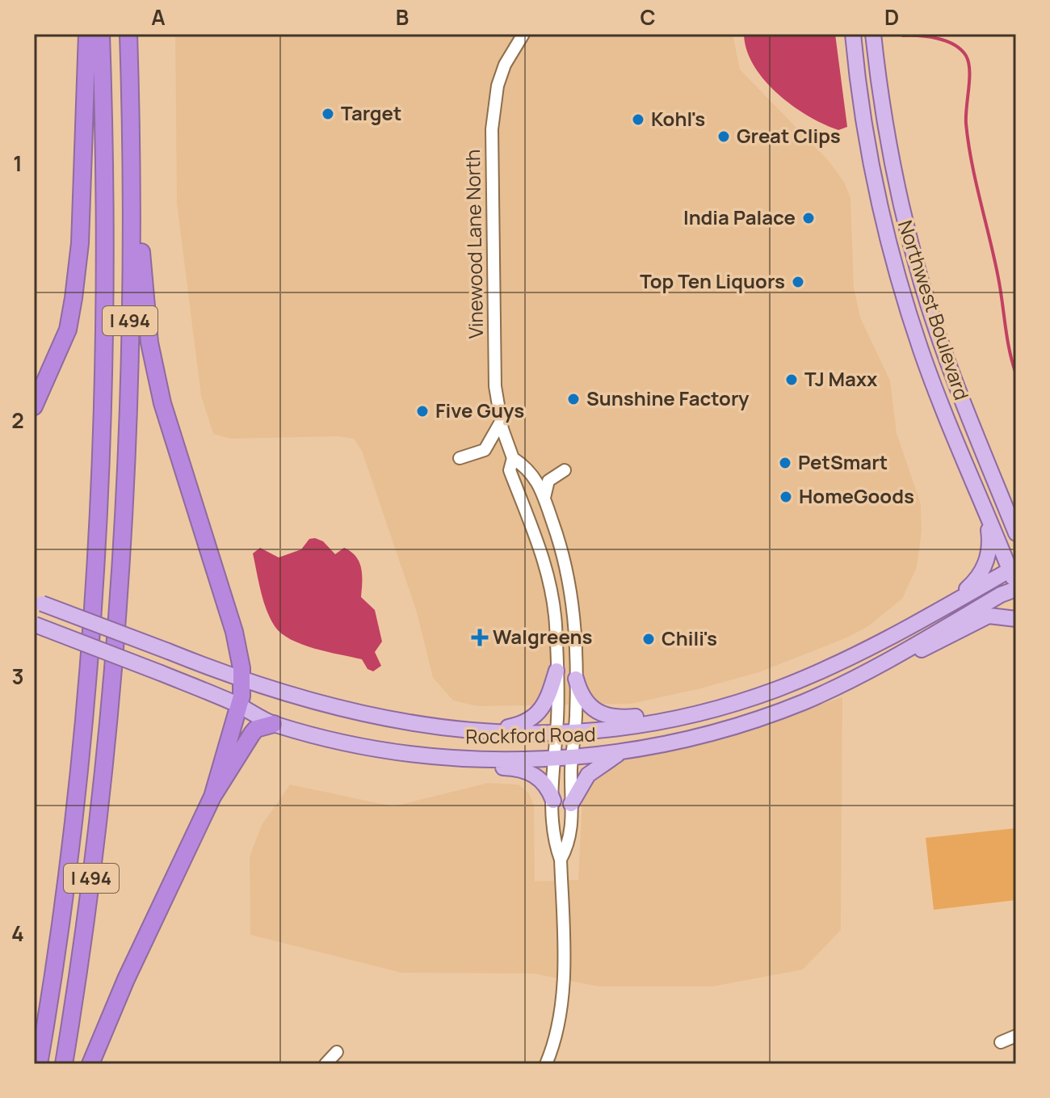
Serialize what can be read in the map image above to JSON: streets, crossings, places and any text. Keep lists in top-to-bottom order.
{
  "streets": {
    "highway": ["I 494"],
    "main road": ["Northwest Boulevard", "Rockford Road"],
    "street": ["Vinewood Lane North"]
  },
  "crossings": [
    ["Vinewood Lane North", "Rockford Road"],
    ["Northwest Boulevard", "Rockford Road"]
  ],
  "places": {
    "other": [
      "Target",
      "Kohl's",
      "Great Clips",
      "India Palace",
      "Top Ten Liquors",
      "TJ Maxx",
      "Sunshine Factory",
      "Five Guys",
      "PetSmart",
      "HomeGoods",
      "Chili's"
    ],
    "health": ["Walgreens"]
  },
  "grid": {
    "columns": [
      "A",
      "B",
      "C",
      "D"
    ],
    "rows": [
      "1",
      "2",
      "3",
      "4"
    ]
  }
}
